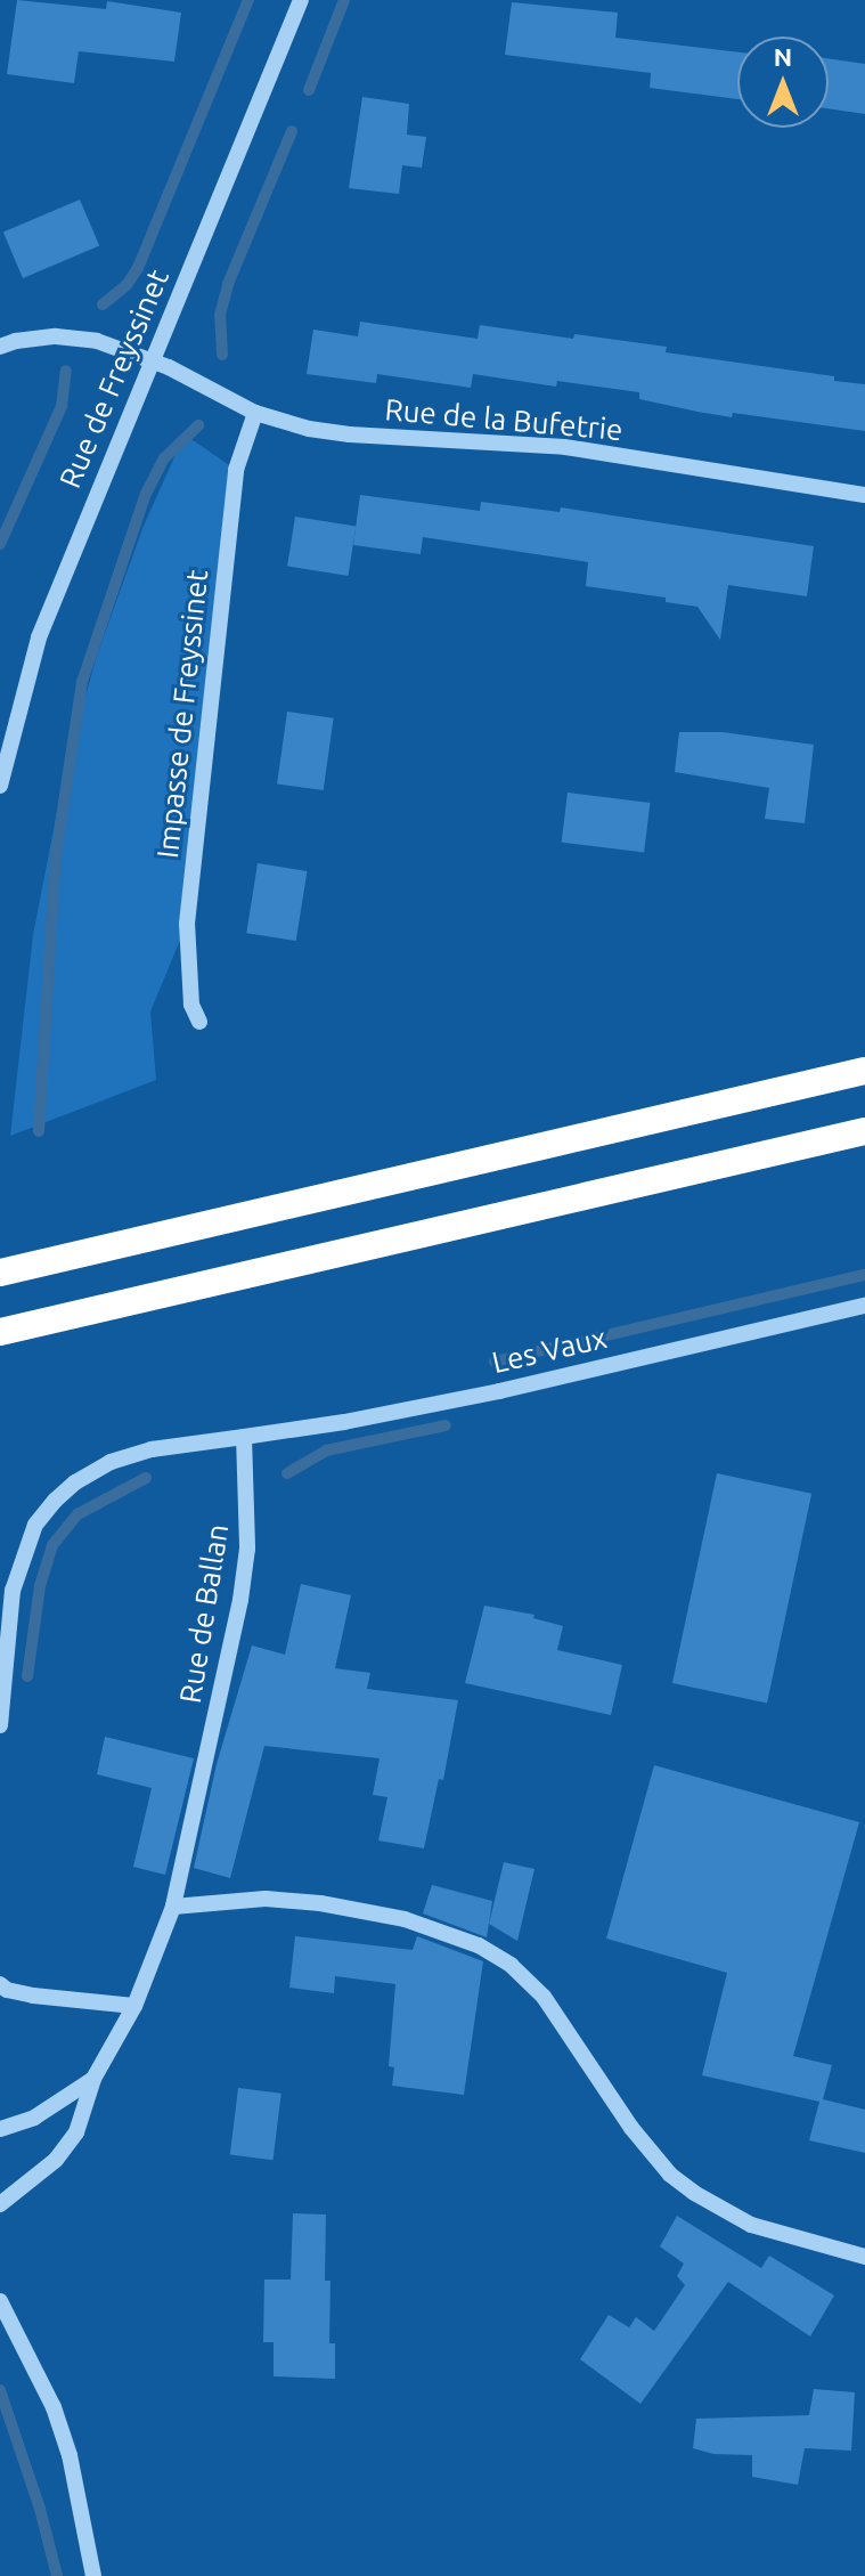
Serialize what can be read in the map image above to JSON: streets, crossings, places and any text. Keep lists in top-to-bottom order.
{
  "streets": {
    "street": [
      "Rue de Freyssinet",
      "Rue de la Bufetrie",
      "Impasse de Freyssinet",
      "Les Vaux",
      "Rue de Ballan"
    ]
  },
  "crossings": [
    ["Rue de Freyssinet", "Rue de la Bufetrie"],
    ["Rue de la Bufetrie", "Impasse de Freyssinet"],
    ["Les Vaux", "Rue de Ballan"]
  ],
  "north": "top"
}
